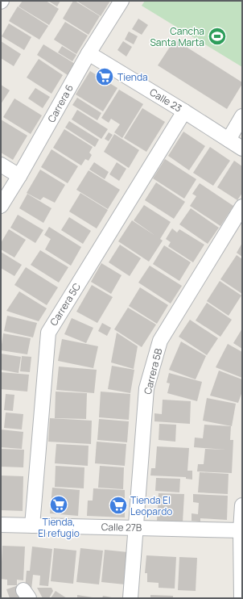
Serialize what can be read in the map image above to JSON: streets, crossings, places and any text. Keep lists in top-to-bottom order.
{
  "streets": {
    "street": [
      "Calle 23",
      "Carrera 6",
      "Carrera 5C",
      "Carrera 5B",
      "Calle 27B"
    ]
  },
  "crossings": [
    ["Calle 23", "Carrera 6"],
    ["Calle 23", "Carrera 5C"],
    ["Carrera 5C", "Calle 27B"],
    ["Carrera 5B", "Calle 27B"]
  ],
  "places": {
    "sports": ["Cancha Santa Marta"],
    "supermarket": ["Tienda", "Tienda, El refugio", "Tienda El Leopardo"]
  }
}
